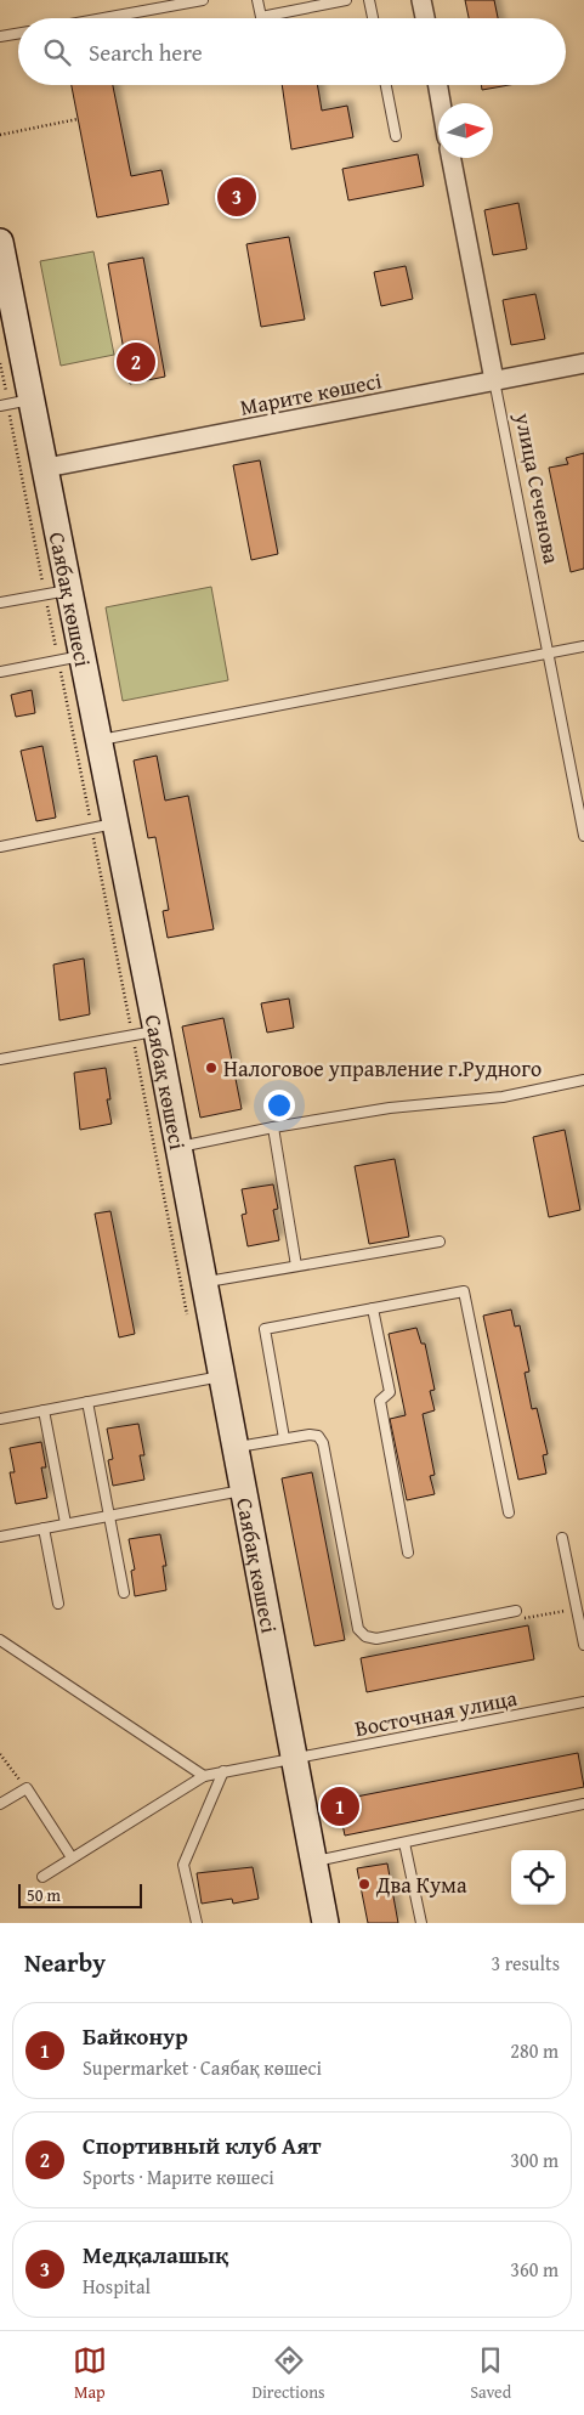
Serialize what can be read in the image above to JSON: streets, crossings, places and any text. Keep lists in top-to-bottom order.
{
  "streets": {
    "street": ["Марите көшесі", "улица Сеченова", "Саябақ көшесі"],
    "lane": ["Восточная улица"]
  },
  "crossings": [
    ["Марите көшесі", "улица Сеченова"],
    ["Марите көшесі", "Саябақ көшесі"],
    ["Саябақ көшесі", "Восточная улица"]
  ],
  "places": ["Налоговое управление г.Рудного", "Два Кума"],
  "scale_bar": "50 m",
  "north": "right",
  "page": {
    "search": "Search here",
    "pins": ["3", "2", "1"],
    "scale": "50 m",
    "heading": ["Nearby", "3 results"],
    "list": [
      {
        "mark": "1",
        "name": "Байконур",
        "note": "Supermarket · Саябақ көшесі",
        "value": "280 m"
      },
      {
        "mark": "2",
        "name": "Спортивный клуб Аят",
        "note": "Sports · Марите көшесі",
        "value": "300 m"
      },
      {
        "mark": "3",
        "name": "Медқалашық",
        "note": "Hospital",
        "value": "360 m"
      }
    ],
    "nav": ["Map", "Directions", "Saved"]
  }
}
